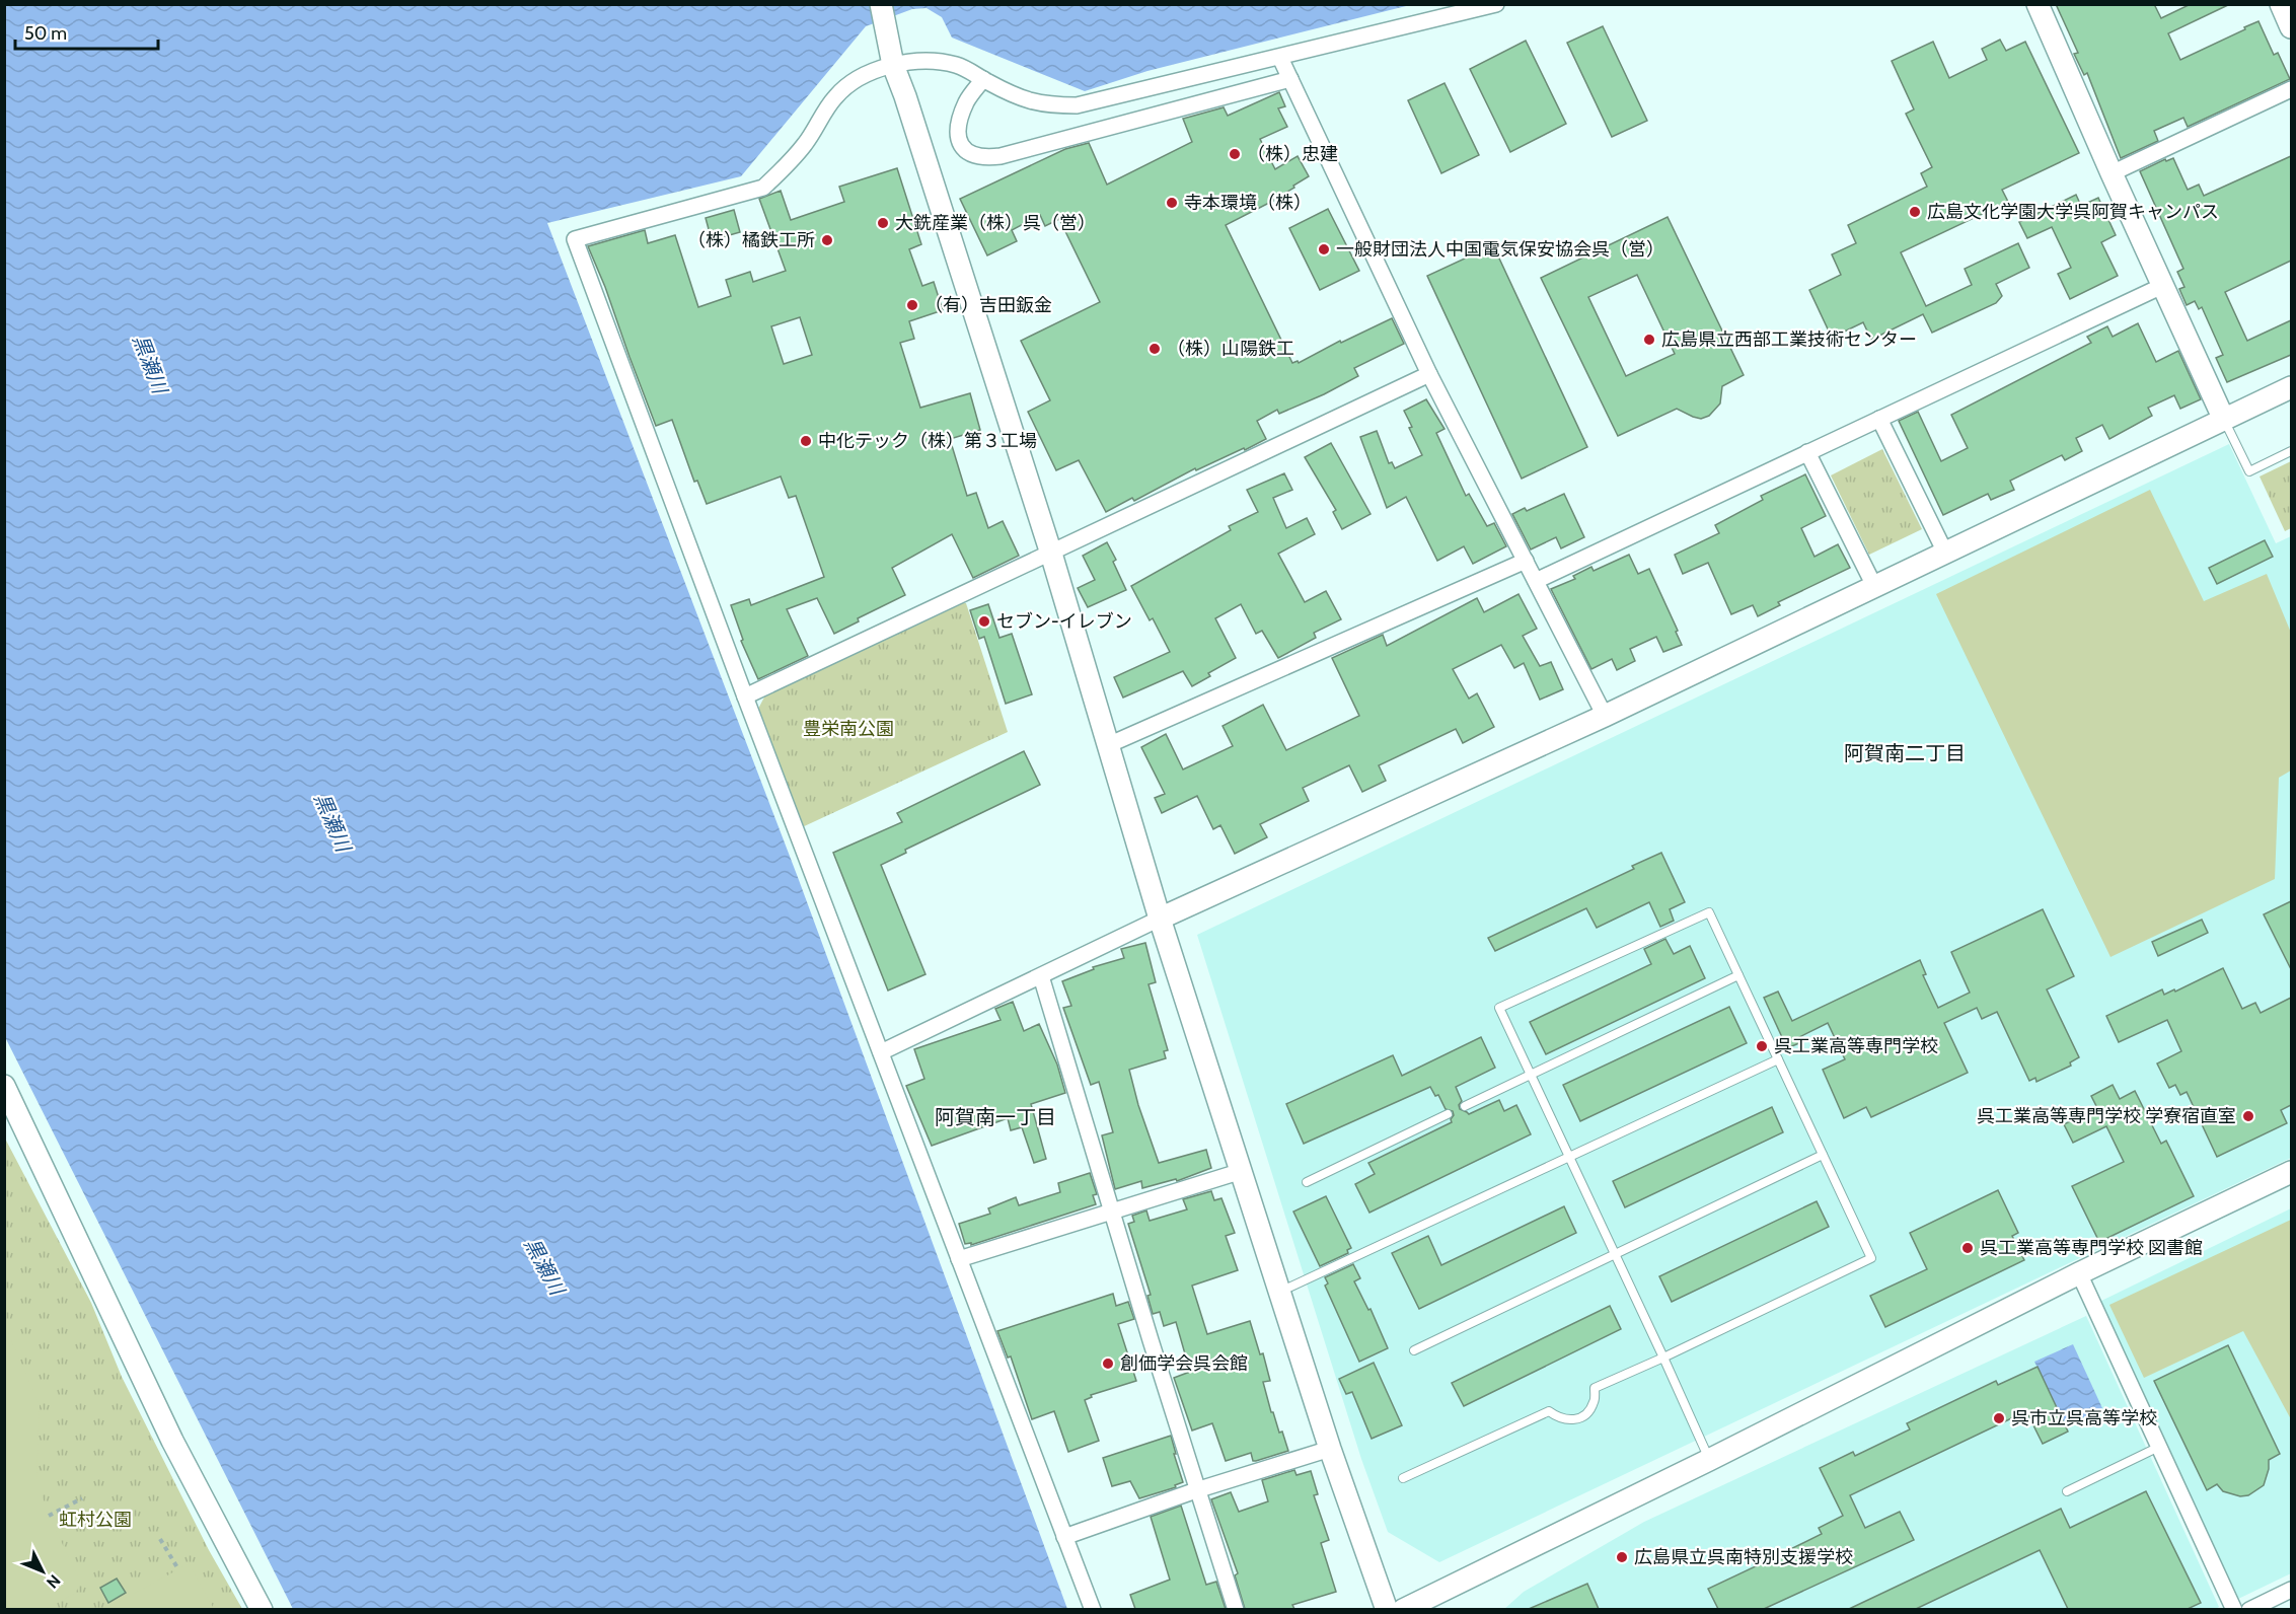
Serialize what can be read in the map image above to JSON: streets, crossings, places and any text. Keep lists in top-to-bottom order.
{
  "districts": ["阿賀南二丁目", "阿賀南一丁目"],
  "water": ["黒瀬川"],
  "parks": ["豊栄南公園", "虹村公園"],
  "places": [
    "（株）忠建",
    "寺本環境（株）",
    "広島文化学園大学呉阿賀キャンパス",
    "大銑産業（株）呉（営）",
    "（株）橘鉄工所",
    "一般財団法人中国電気保安協会呉（営）",
    "（有）吉田鈑金",
    "広島県立西部工業技術センター",
    "（株）山陽鉄工",
    "中化テック（株）第３工場",
    "セブン-イレブン",
    "呉工業高等専門学校",
    "呉工業高等専門学校 学寮宿直室",
    "呉工業高等専門学校 図書館",
    "創価学会呉会館",
    "呉市立呉高等学校",
    "広島県立呉南特別支援学校"
  ],
  "scale_bar": "50 m",
  "north": "bottom right"
}
